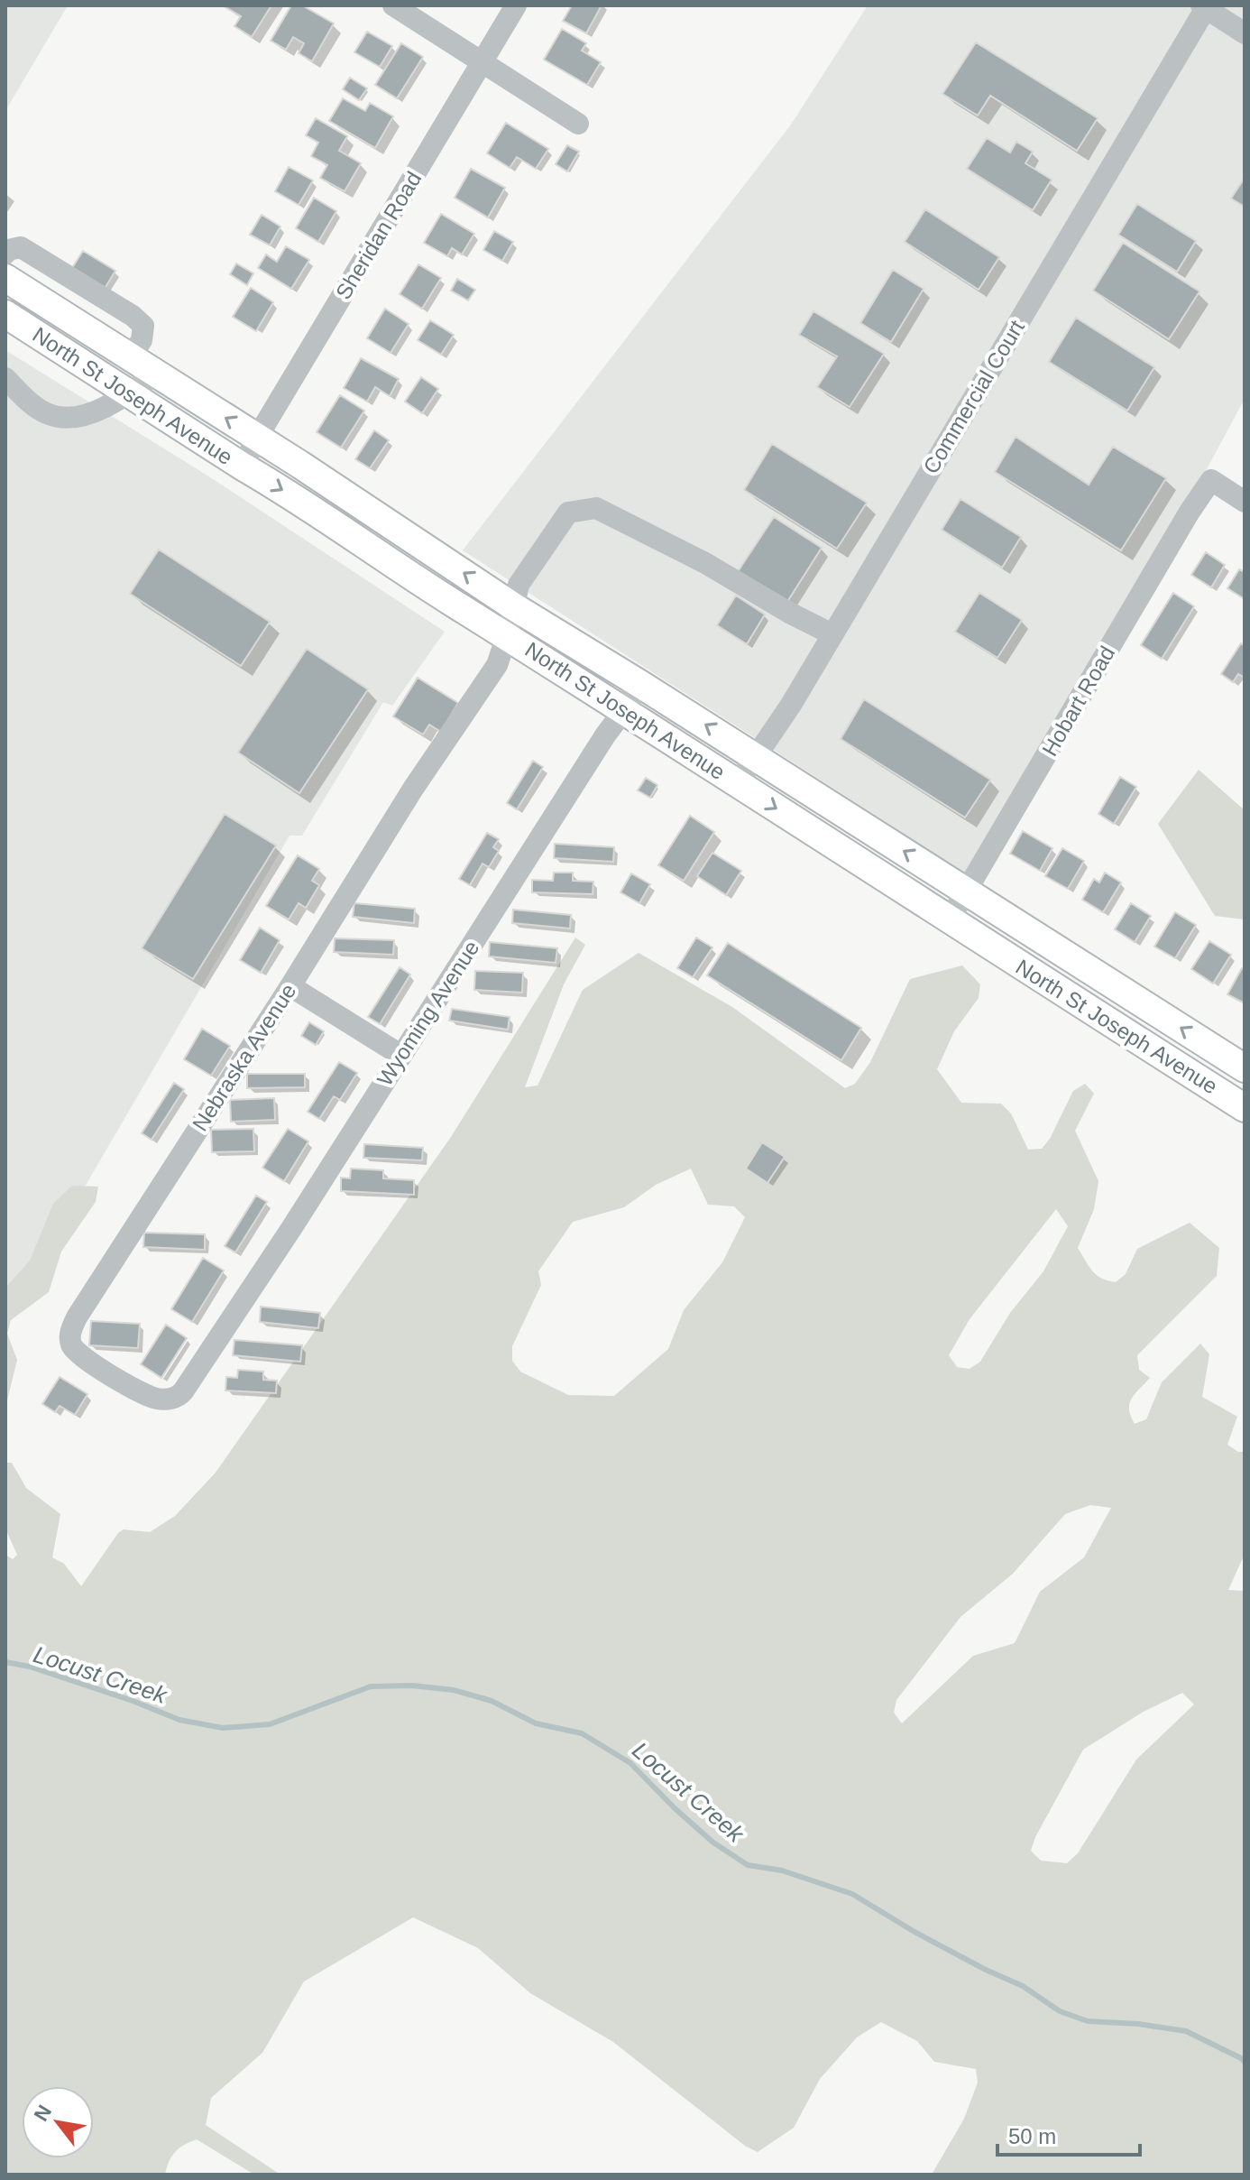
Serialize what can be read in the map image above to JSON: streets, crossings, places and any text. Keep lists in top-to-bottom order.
{
  "streets": {
    "main road": ["North St Joseph Avenue"],
    "street": [
      "Sheridan Road",
      "Commercial Court",
      "Hobart Road",
      "Wyoming Avenue",
      "Nebraska Avenue"
    ]
  },
  "crossings": [
    ["Sheridan Road", "North St Joseph Avenue"],
    ["North St Joseph Avenue", "Commercial Court"],
    ["North St Joseph Avenue", "Hobart Road"],
    ["North St Joseph Avenue", "Wyoming Avenue"],
    ["North St Joseph Avenue", "Nebraska Avenue"],
    ["Commercial Court", "Nebraska Avenue"],
    ["Wyoming Avenue", "Nebraska Avenue"]
  ],
  "water": ["Locust Creek"],
  "scale_bar": "50 m",
  "north": "top left"
}
